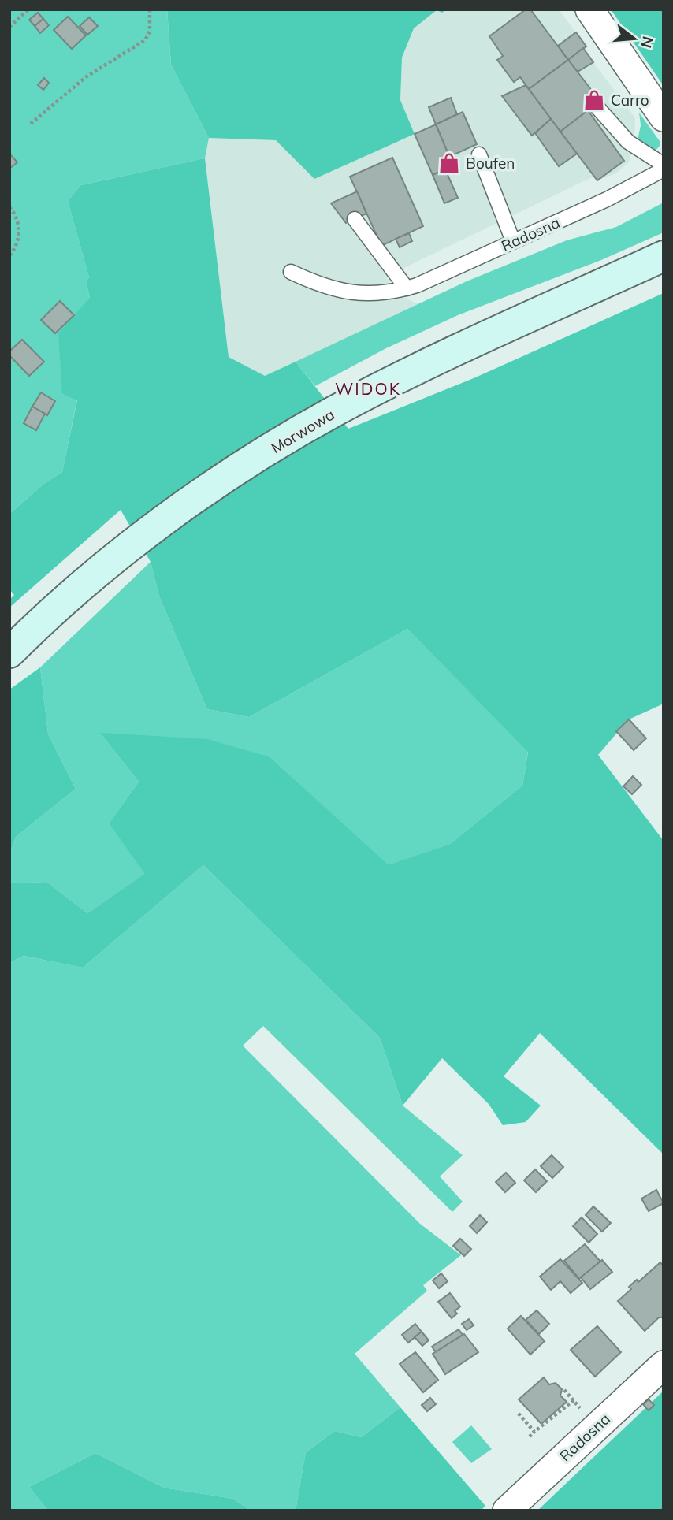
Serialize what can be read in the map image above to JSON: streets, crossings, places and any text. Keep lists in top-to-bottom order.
{
  "streets": {
    "main road": ["Morwowa"],
    "street": ["Radosna"]
  },
  "districts": ["WIDOK"],
  "places": {
    "shop": ["Carro", "Boufen"]
  },
  "north": "right"
}
